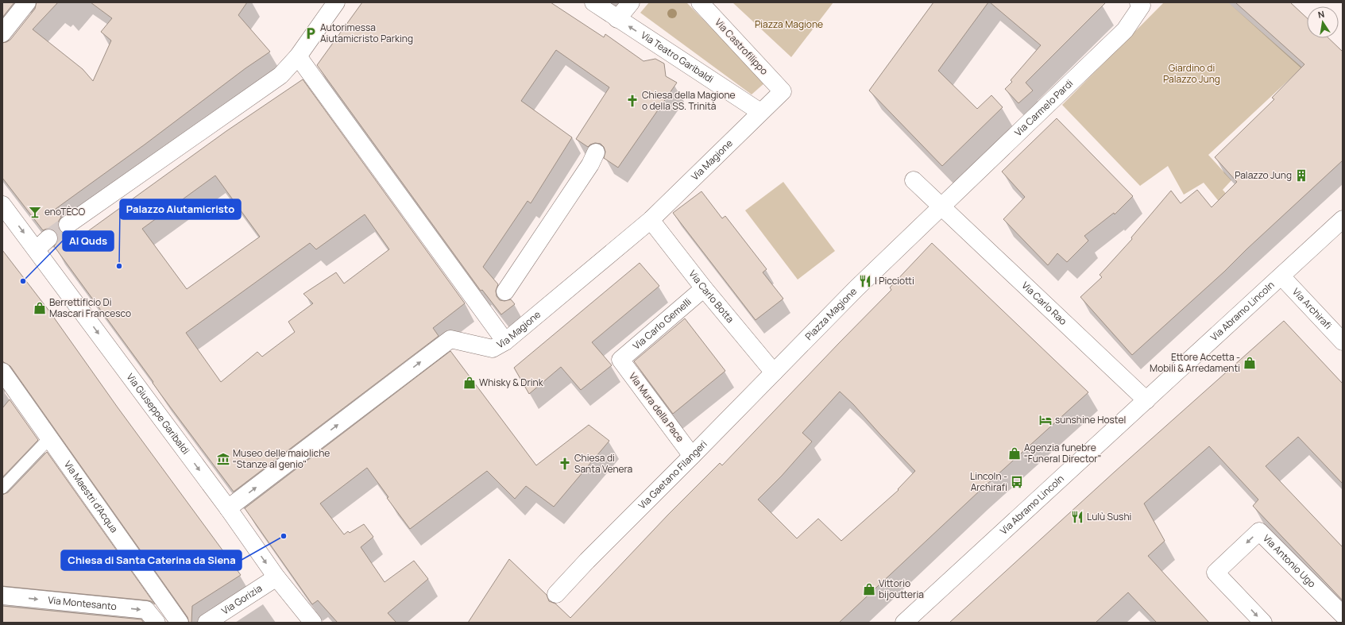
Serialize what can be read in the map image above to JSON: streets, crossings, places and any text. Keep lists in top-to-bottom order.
{
  "streets": {
    "street": [
      "Via Castrofilippo",
      "Via Teatro Garibaldi",
      "Via Carmelo Pardi",
      "Via Magione",
      "Via Carlo Botta",
      "Via Carlo Rao",
      "Via Archirafi",
      "Via Abramo Lincoln",
      "Piazza Magione",
      "Via Carlo Gemelli",
      "Via Mura della Pace",
      "Via Giuseppe Garibaldi",
      "Via Gaetano Filangeri",
      "Via Maestri d'Acqua",
      "Via Antonio Ugo",
      "Via Gorizia",
      "Via Montesanto"
    ]
  },
  "crossings": [
    ["Via Castrofilippo", "Via Magione"],
    ["Via Teatro Garibaldi", "Via Magione"],
    ["Via Carmelo Pardi", "Via Carlo Rao"],
    ["Via Carmelo Pardi", "Piazza Magione"],
    ["Via Magione", "Via Carlo Botta"],
    ["Via Magione", "Via Giuseppe Garibaldi"],
    ["Via Carlo Botta", "Via Carlo Gemelli"],
    ["Via Carlo Botta", "Via Gaetano Filangeri"],
    ["Via Carlo Rao", "Via Abramo Lincoln"],
    ["Via Carlo Rao", "Piazza Magione"],
    ["Via Archirafi", "Via Abramo Lincoln"],
    ["Piazza Magione", "Via Gaetano Filangeri"],
    ["Via Carlo Gemelli", "Via Mura della Pace"],
    ["Via Mura della Pace", "Via Gaetano Filangeri"],
    ["Via Giuseppe Garibaldi", "Via Gorizia"]
  ],
  "one_way": [
    "Via Teatro Garibaldi",
    "Via Magione",
    "Via Giuseppe Garibaldi",
    "Via Montesanto"
  ],
  "parks": ["Piazza Magione", "Giardino di Palazzo Jung"],
  "places": {
    "parking": ["Autorimessa Aiutamicristo Parking"],
    "church": ["Chiesa della Magione o della SS. Trinità", "Chiesa di Santa Venera"],
    "building": ["Palazzo Jung"],
    "bar": ["enoTÈCO"],
    "other": ["Palazzo Aiutamicristo", "Al Quds", "Chiesa di Santa Caterina da Siena"],
    "restaurant": ["I Picciotti", "Lulù Sushi"],
    "shop": [
      "Berrettificio Di Mascari Francesco",
      "Ettore Accetta - Mobili & Arredamenti",
      "Whisky & Drink",
      "Agenzia funebre \"Funeral Director\"",
      "Vittorio bijoutteria"
    ],
    "hotel": ["sunshine Hostel"],
    "museum": ["Museo delle maioliche \"Stanze al genio\""],
    "bus stop": ["Lincoln - Archirafi"]
  },
  "north": "top"
}
